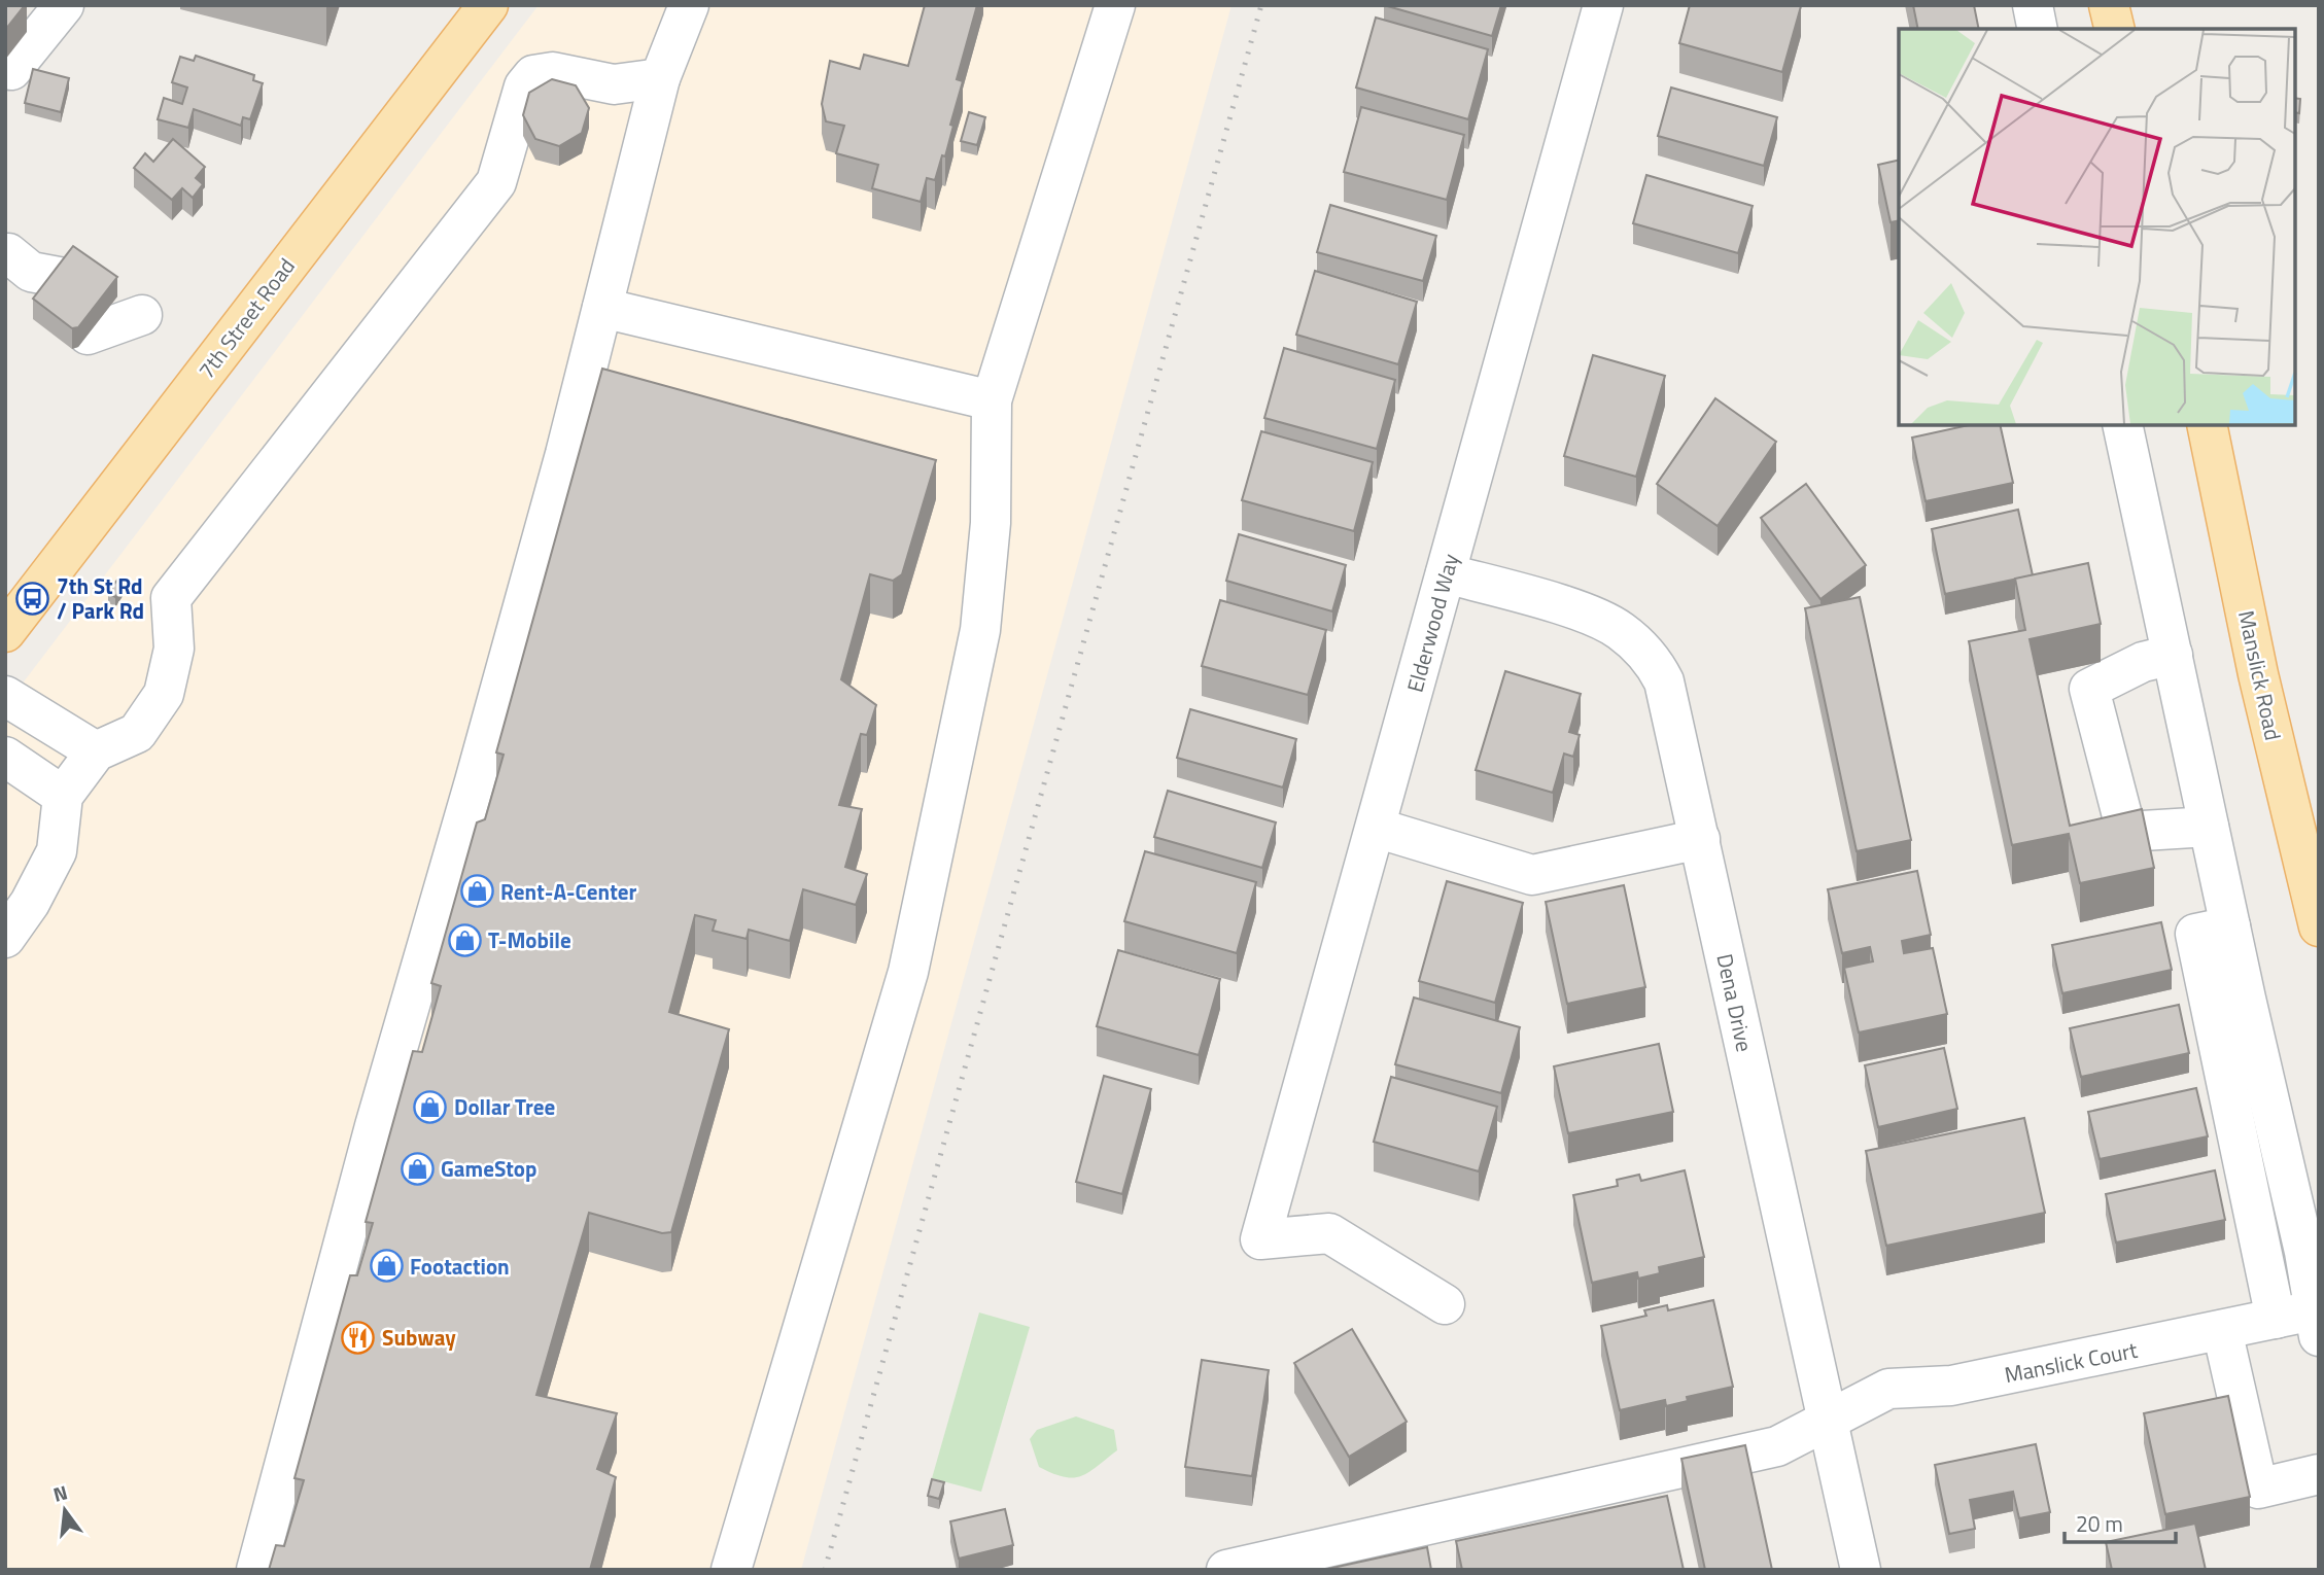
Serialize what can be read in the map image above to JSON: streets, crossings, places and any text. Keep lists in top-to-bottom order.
{
  "streets": {
    "main road": ["7th Street Road", "Manslick Road"],
    "street": ["Elderwood Way", "Dena Drive", "Manslick Court"]
  },
  "crossings": [
    ["Elderwood Way", "Dena Drive"],
    ["Dena Drive", "Manslick Court"]
  ],
  "places": {
    "bus stop": ["7th St Rd / Park Rd"],
    "shop": [
      "Rent-A-Center",
      "T-Mobile",
      "Dollar Tree",
      "GameStop",
      "Footaction"
    ],
    "restaurant": ["Subway"]
  },
  "scale_bar": "20 m",
  "north": "top"
}
